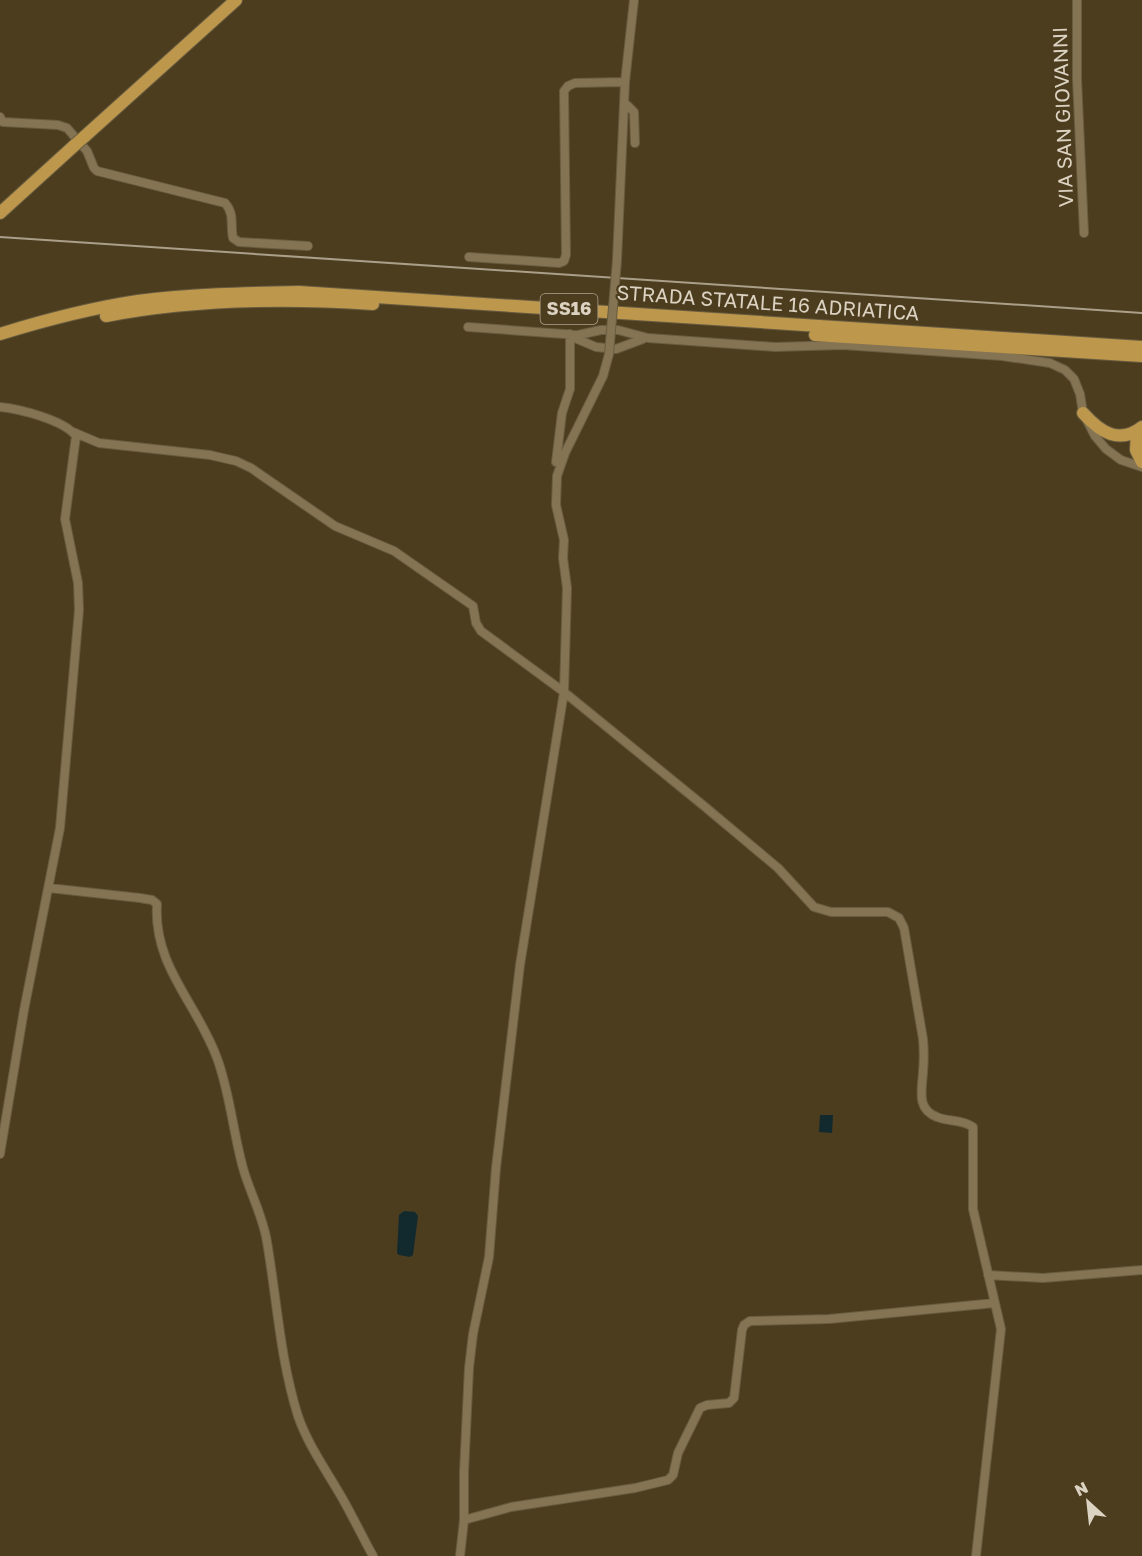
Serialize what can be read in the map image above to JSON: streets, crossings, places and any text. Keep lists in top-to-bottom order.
{
  "streets": {
    "highway": ["STRADA STATALE 16 ADRIATICA", "SS16"],
    "street": ["VIA SAN GIOVANNI"]
  },
  "north": "top left"
}
